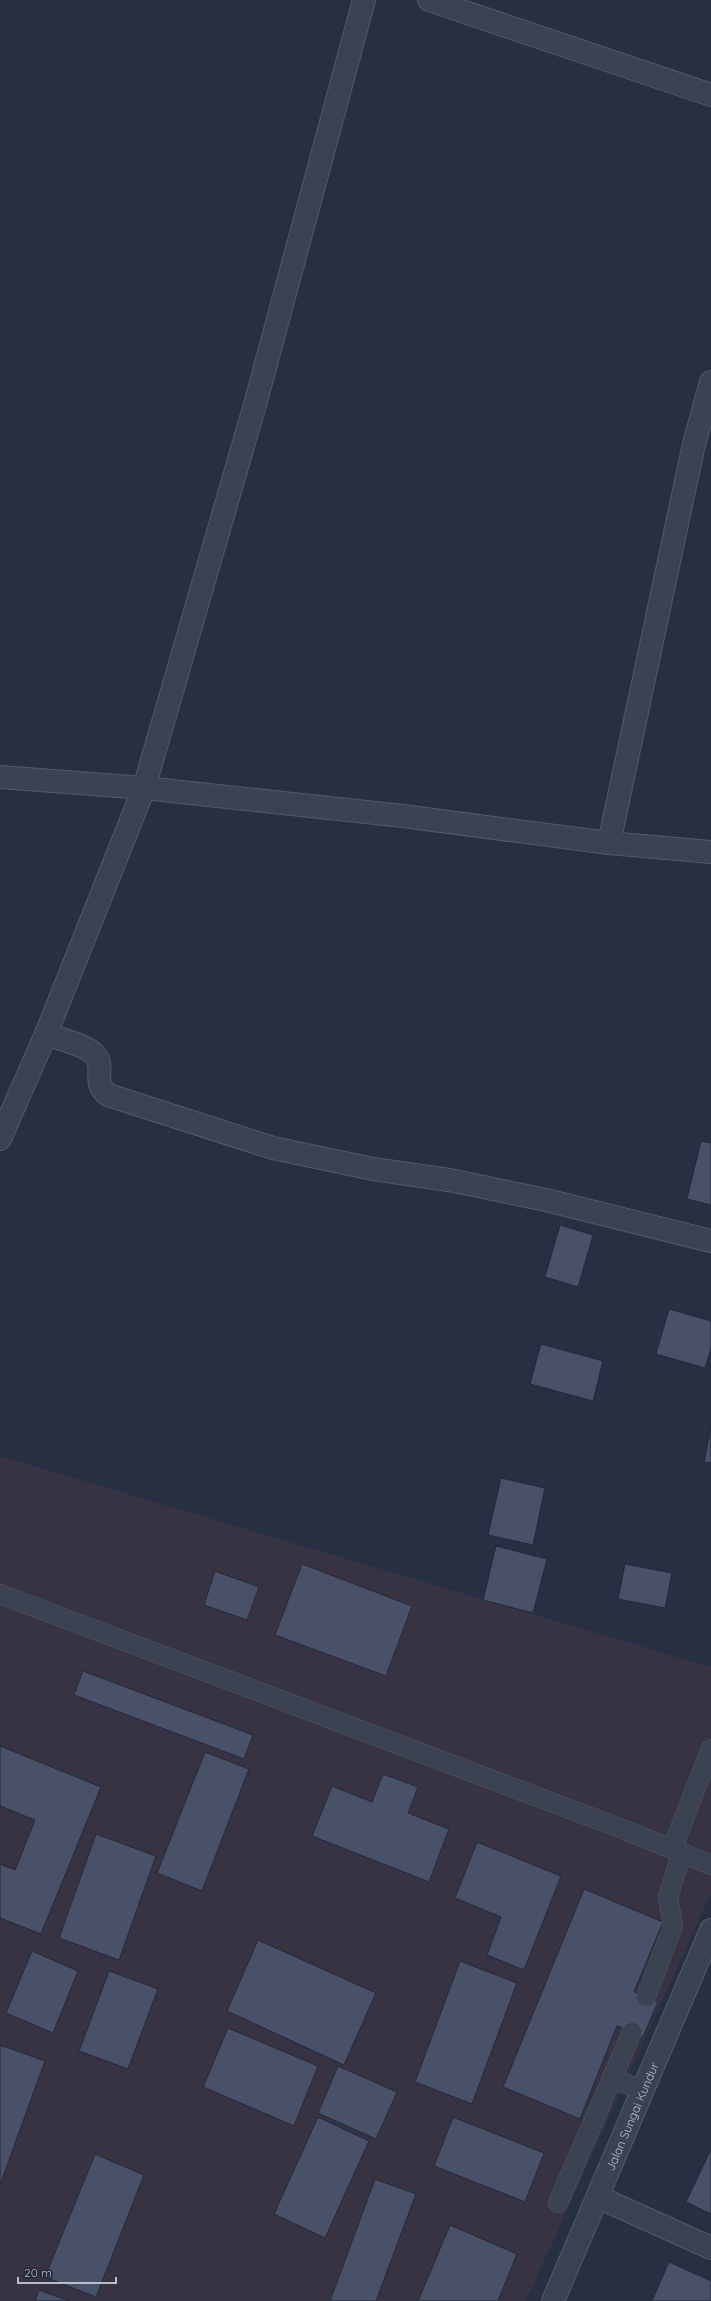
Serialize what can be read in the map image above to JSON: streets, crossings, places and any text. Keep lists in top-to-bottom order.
{
  "streets": {
    "street": ["Jalan Sungai Kundur"]
  },
  "scale_bar": "20 m"
}
